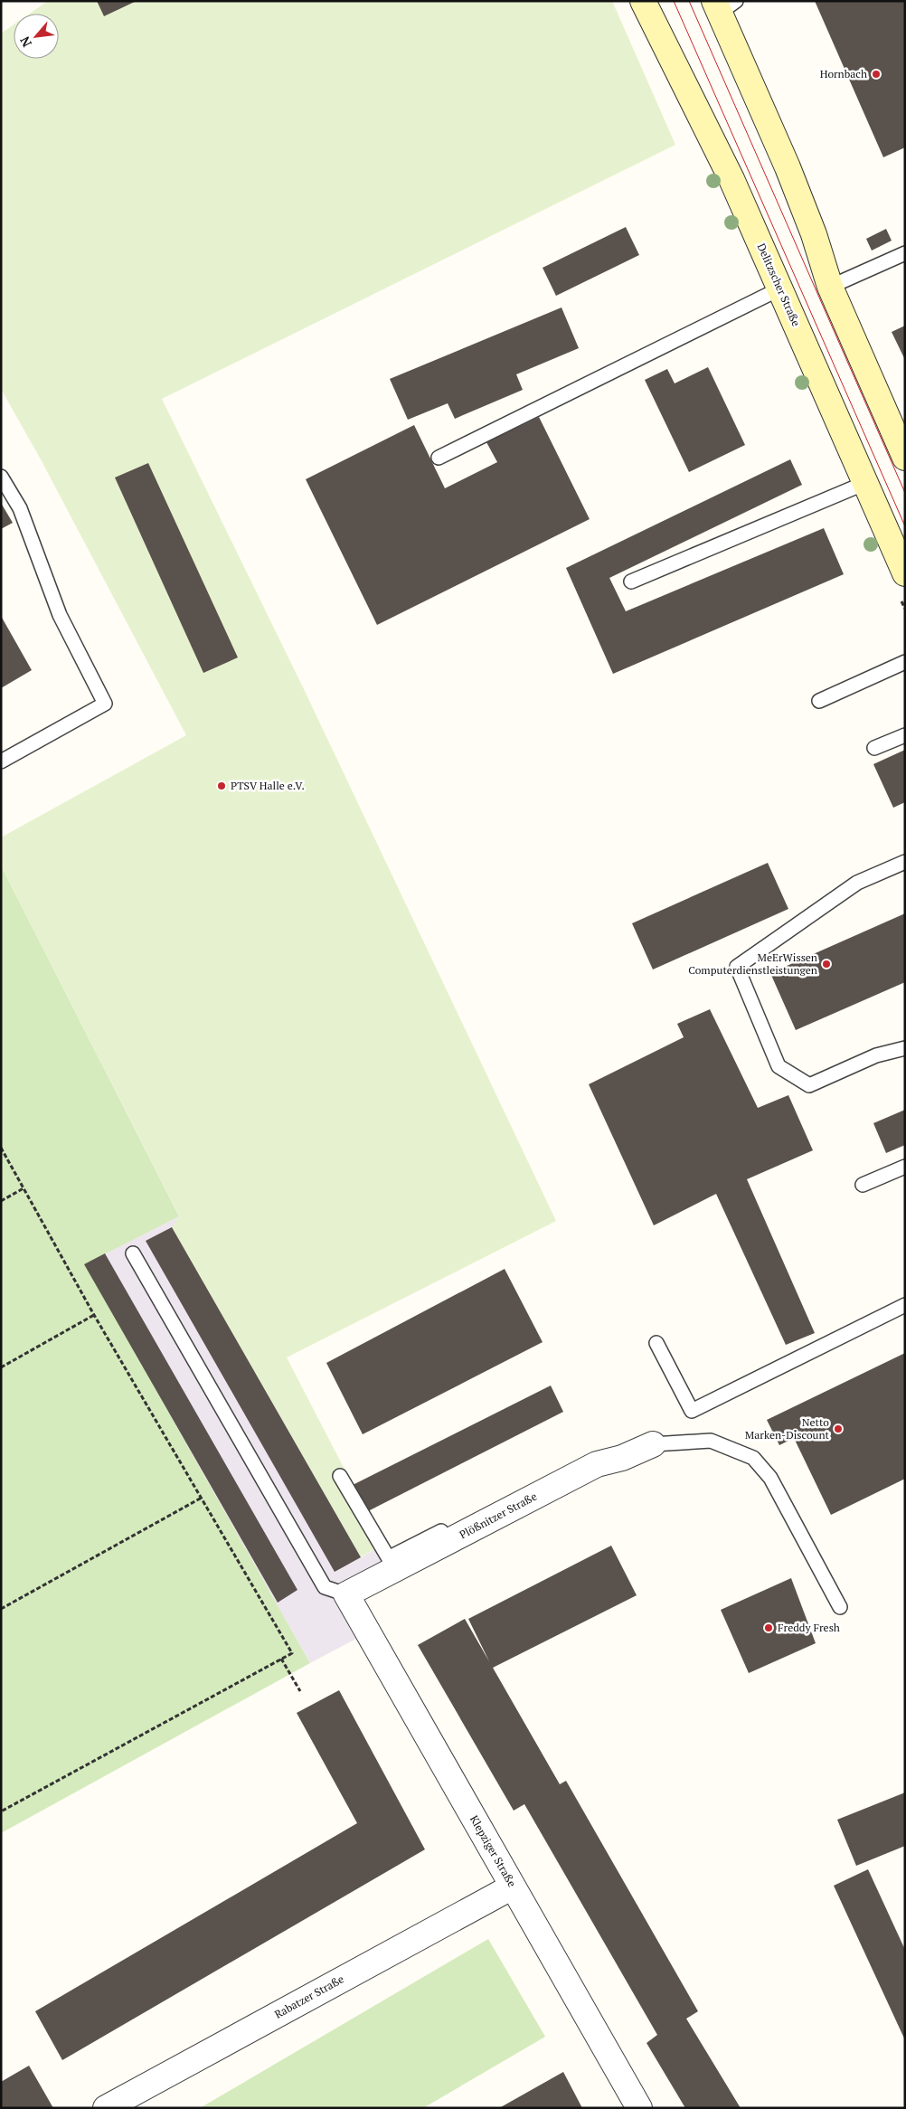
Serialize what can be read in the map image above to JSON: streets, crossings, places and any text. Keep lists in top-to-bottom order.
{
  "streets": {
    "main road": ["Delitzscher Straße"],
    "street": ["Plößnitzer Straße", "Klepziger Straße", "Rabatzer Straße"]
  },
  "crossings": [
    ["Plößnitzer Straße", "Klepziger Straße"],
    ["Klepziger Straße", "Rabatzer Straße"]
  ],
  "places": [
    "Hornbach",
    "PTSV Halle e.V.",
    "MeErWissen Computerdienstleistungen",
    "Netto Marken-Discount",
    "Freddy Fresh"
  ],
  "north": "bottom left"
}
